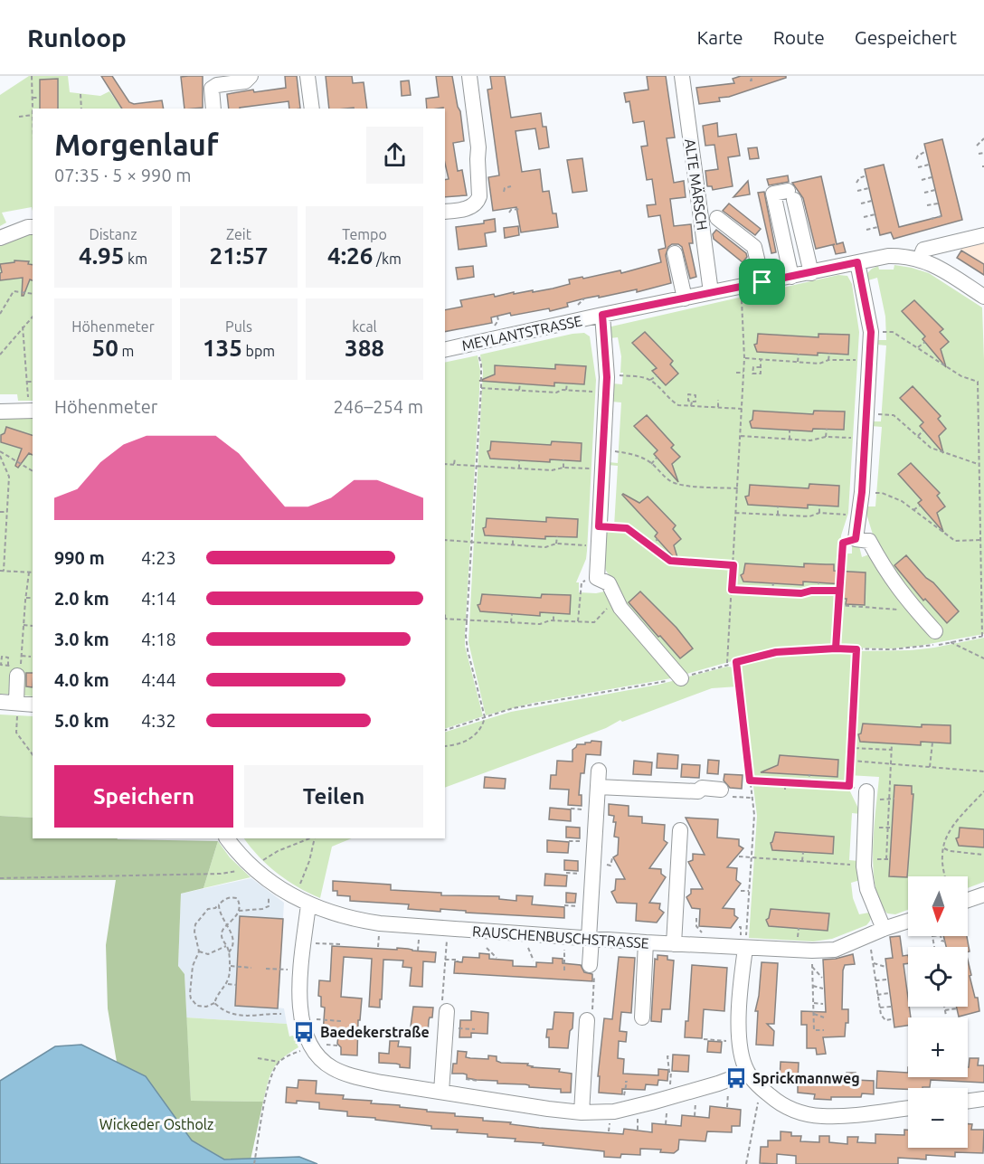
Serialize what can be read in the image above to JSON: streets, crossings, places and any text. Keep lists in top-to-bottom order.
{
  "streets": {
    "street": ["ALTE MÄRSCH", "MEYLANTSTRASSE", "RAUSCHENBUSCHSTRASSE"]
  },
  "crossings": [
    ["ALTE MÄRSCH", "MEYLANTSTRASSE"]
  ],
  "parks": ["Wickeder Ostholz"],
  "places": {
    "bus stop": ["Baedekerstraße", "Sprickmannweg"]
  },
  "north": "bottom",
  "page": {
    "header": "Runloop",
    "nav": ["Karte", "Route", "Gespeichert"],
    "heading": ["Morgenlauf", "07:35 · 5 × 990 m"],
    "stats": [
      ["Distanz", "4.95 km"],
      ["Zeit", "21:57"],
      ["Tempo", "4:26 /km"],
      ["Höhenmeter", "50 m"],
      ["Puls", "135 bpm"],
      ["kcal", "388"]
    ],
    "chart": ["Höhenmeter", "246–254 m"],
    "list": [
      {
        "name": "990 m",
        "note": "4:23"
      },
      {
        "name": "2.0 km",
        "note": "4:14"
      },
      {
        "name": "3.0 km",
        "note": "4:18"
      },
      {
        "name": "4.0 km",
        "note": "4:44"
      },
      {
        "name": "5.0 km",
        "note": "4:32"
      }
    ],
    "buttons": ["Speichern", "Teilen"],
    "map_buttons": ["+", "−"]
  }
}
